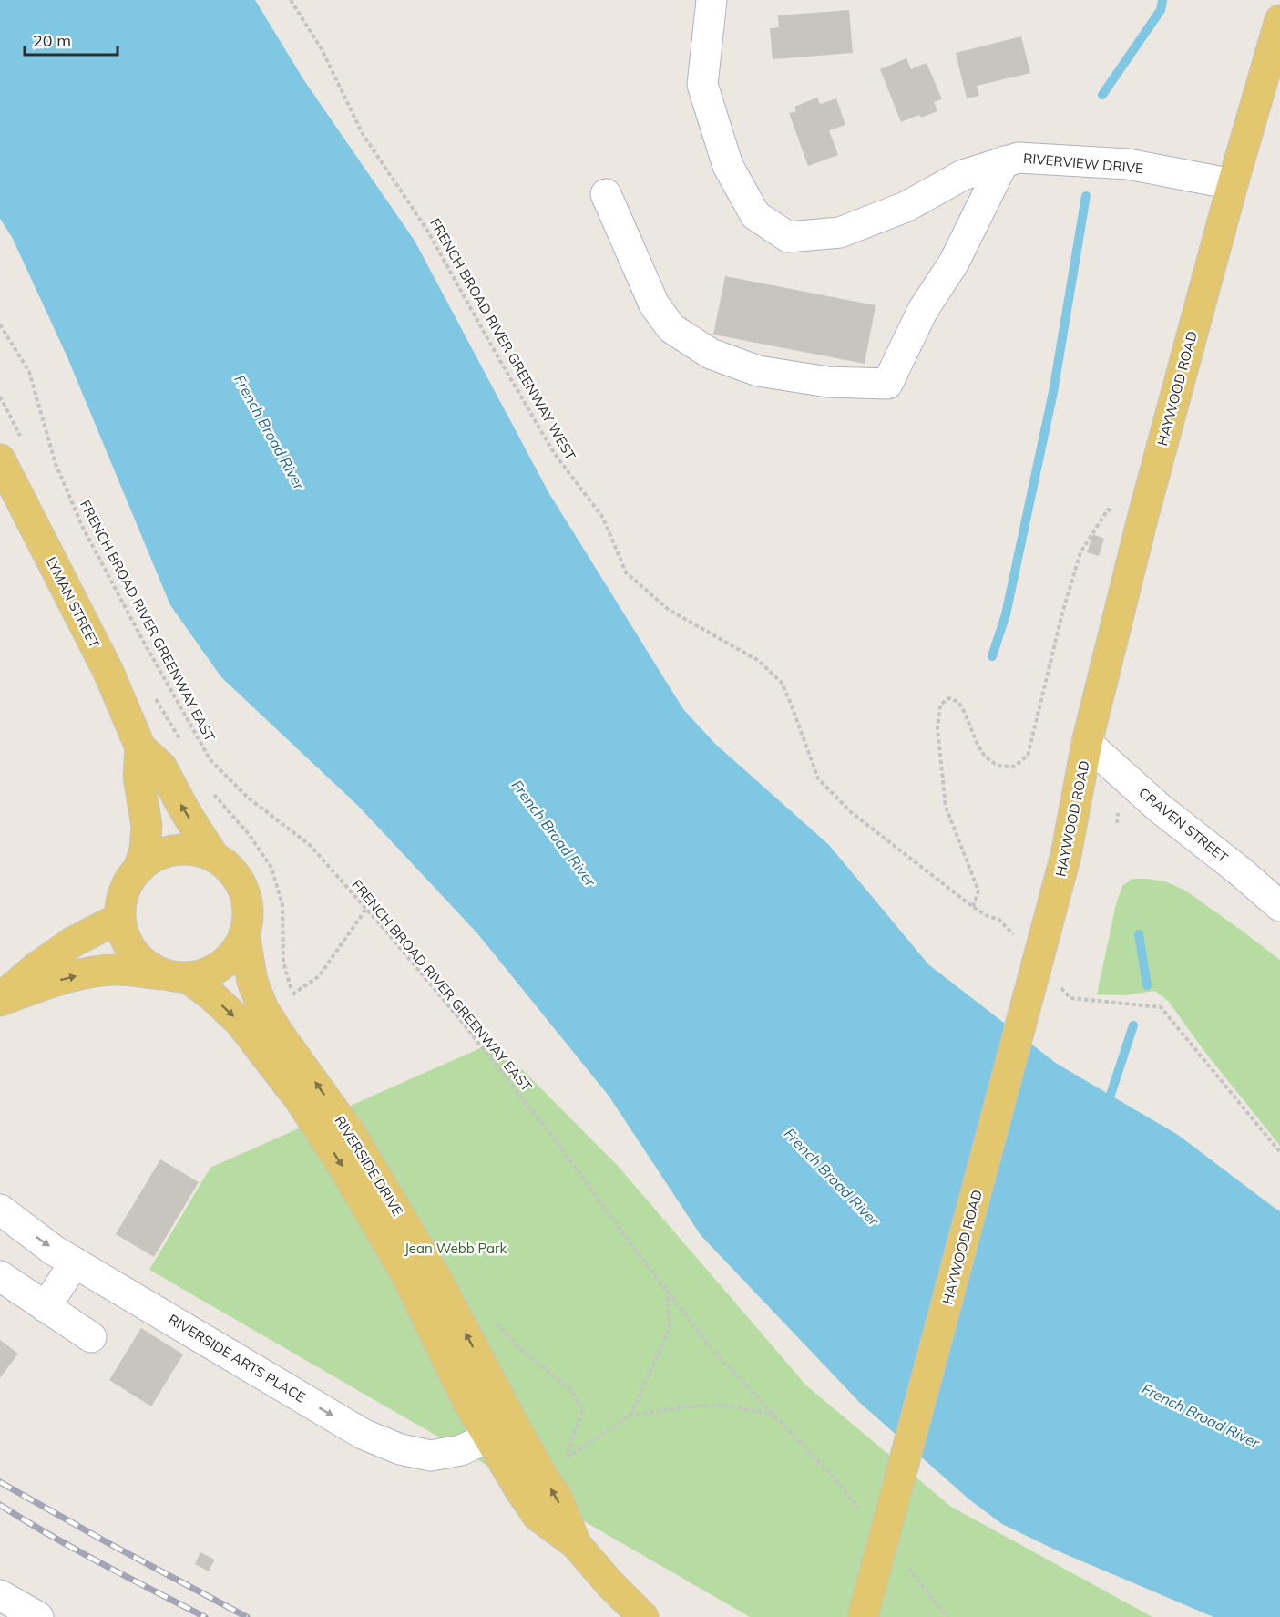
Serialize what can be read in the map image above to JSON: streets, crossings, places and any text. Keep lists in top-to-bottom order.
{
  "streets": {
    "main road": ["HAYWOOD ROAD", "LYMAN STREET", "RIVERSIDE DRIVE"],
    "street": ["RIVERVIEW DRIVE", "CRAVEN STREET", "RIVERSIDE ARTS PLACE"],
    "path": ["FRENCH BROAD RIVER GREENWAY WEST", "FRENCH BROAD RIVER GREENWAY EAST"]
  },
  "crossings": [
    ["RIVERVIEW DRIVE", "HAYWOOD ROAD"],
    ["HAYWOOD ROAD", "CRAVEN STREET"],
    ["LYMAN STREET", "RIVERSIDE DRIVE"],
    ["RIVERSIDE DRIVE", "RIVERSIDE ARTS PLACE"]
  ],
  "one_way": ["RIVERSIDE ARTS PLACE"],
  "water": ["French Broad River"],
  "parks": ["Jean Webb Park"],
  "scale_bar": "20 m"
}
